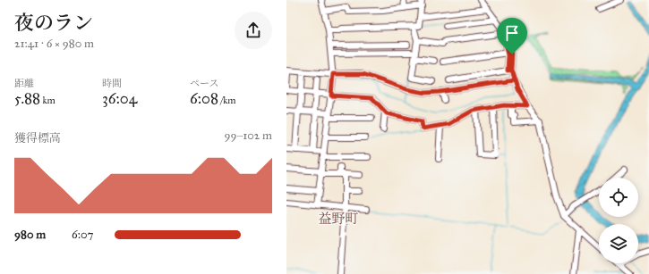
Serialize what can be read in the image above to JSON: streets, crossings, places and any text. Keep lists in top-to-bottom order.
{
  "districts": ["益野町"],
  "page": {
    "heading": ["夜のラン", "21:41 · 6 × 980 m"],
    "stats": [
      ["距離", "5.88 km"],
      ["時間", "36:04"],
      ["ペース", "6:08 /km"]
    ],
    "chart": ["獲得標高", "99–102 m"],
    "list": [
      {
        "name": "980 m",
        "note": "6:07"
      }
    ]
  }
}
